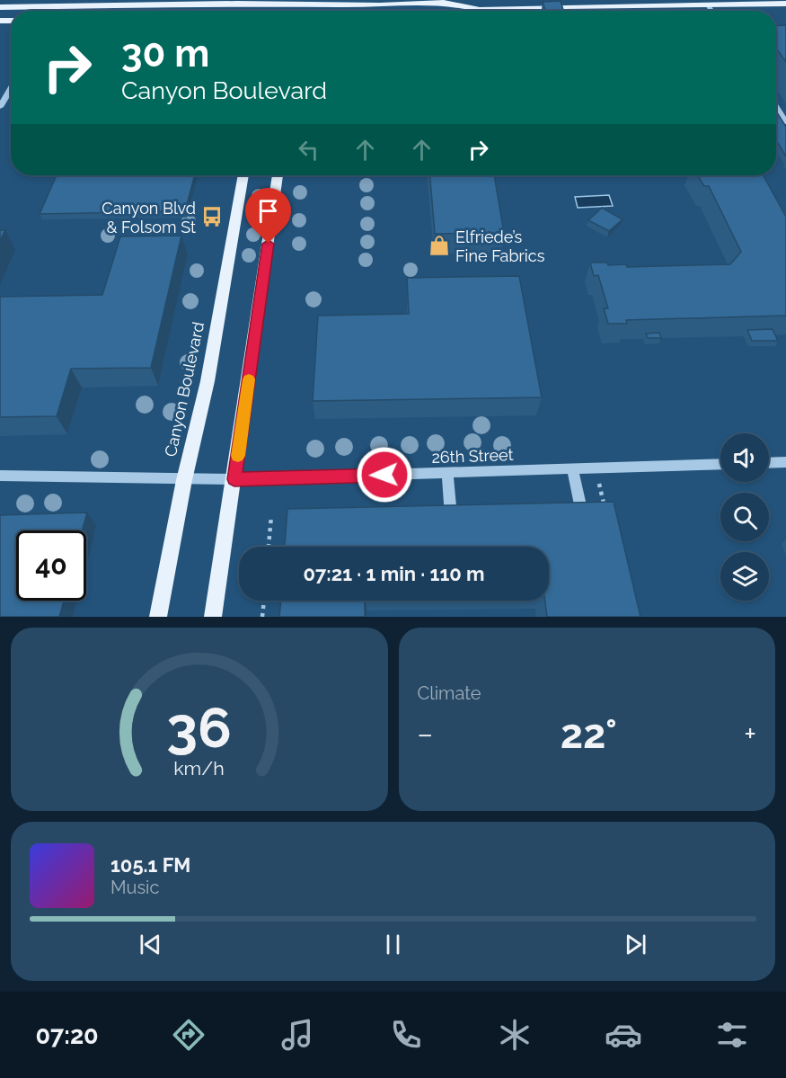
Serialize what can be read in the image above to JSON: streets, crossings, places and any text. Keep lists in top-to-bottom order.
{
  "streets": {
    "main road": ["Canyon Boulevard"],
    "street": ["26th Street"]
  },
  "crossings": [
    ["Canyon Boulevard", "26th Street"]
  ],
  "places": {
    "bus stop": ["Canyon Blvd & Folsom St"],
    "shop": ["Elfriede’s Fine Fabrics"]
  },
  "page": {
    "turn": ["30 m", "Canyon Boulevard"],
    "limit": "40",
    "trip": "07:21 · 1 min · 110 m",
    "tile": "Climate",
    "heat": ["−", "22°", "+"],
    "song": ["105.1 FM", "Music"],
    "tabs": "07:20",
    "gauge": ["36", "km/h"]
  }
}
